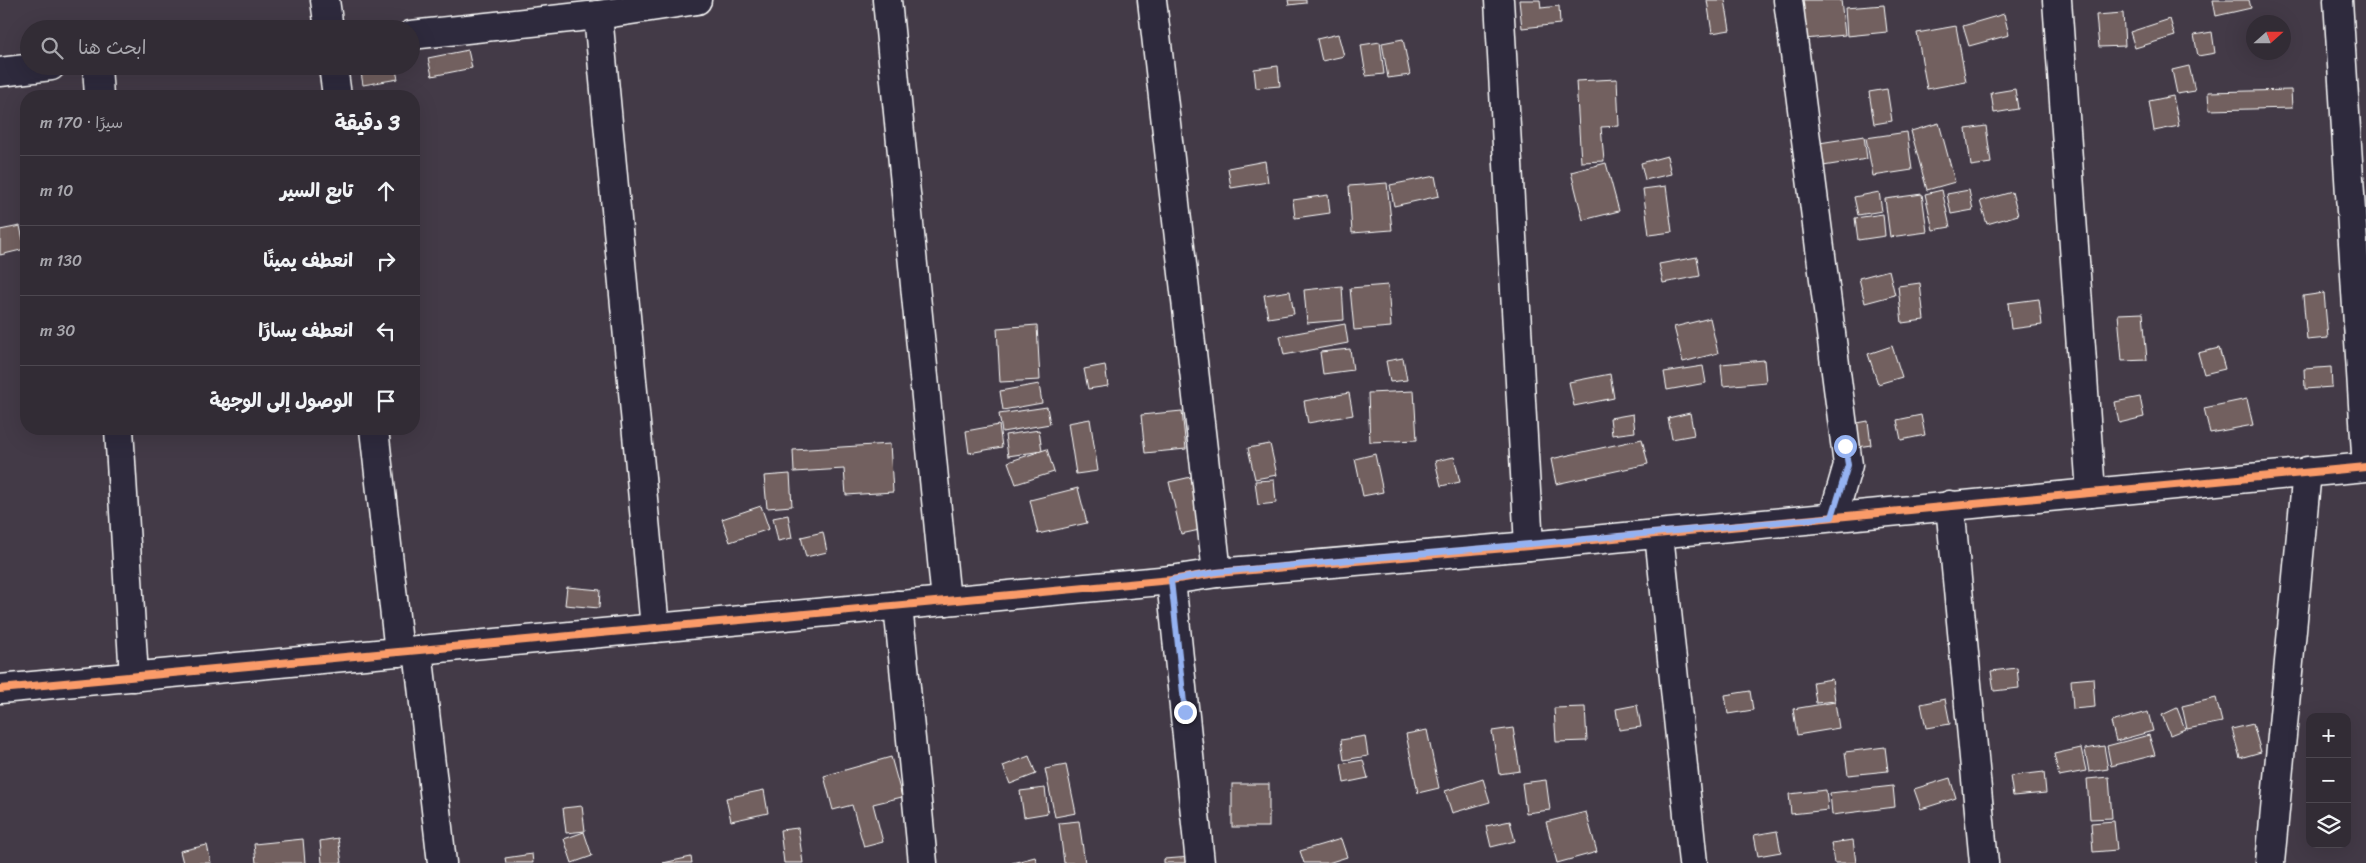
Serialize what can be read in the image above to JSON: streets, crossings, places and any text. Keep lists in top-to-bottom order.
{
  "north": "right",
  "page": {
    "search": "ابحث هنا",
    "heading": ["3 دقيقة", "سيرًا · 170 m"],
    "list": [
      ["تابع السير", "10 m"],
      ["انعطف يمينًا", "130 m"],
      ["انعطف يسارًا", "30 m"],
      "الوصول إلى الوجهة"
    ],
    "map_buttons": ["+", "−"]
  }
}
